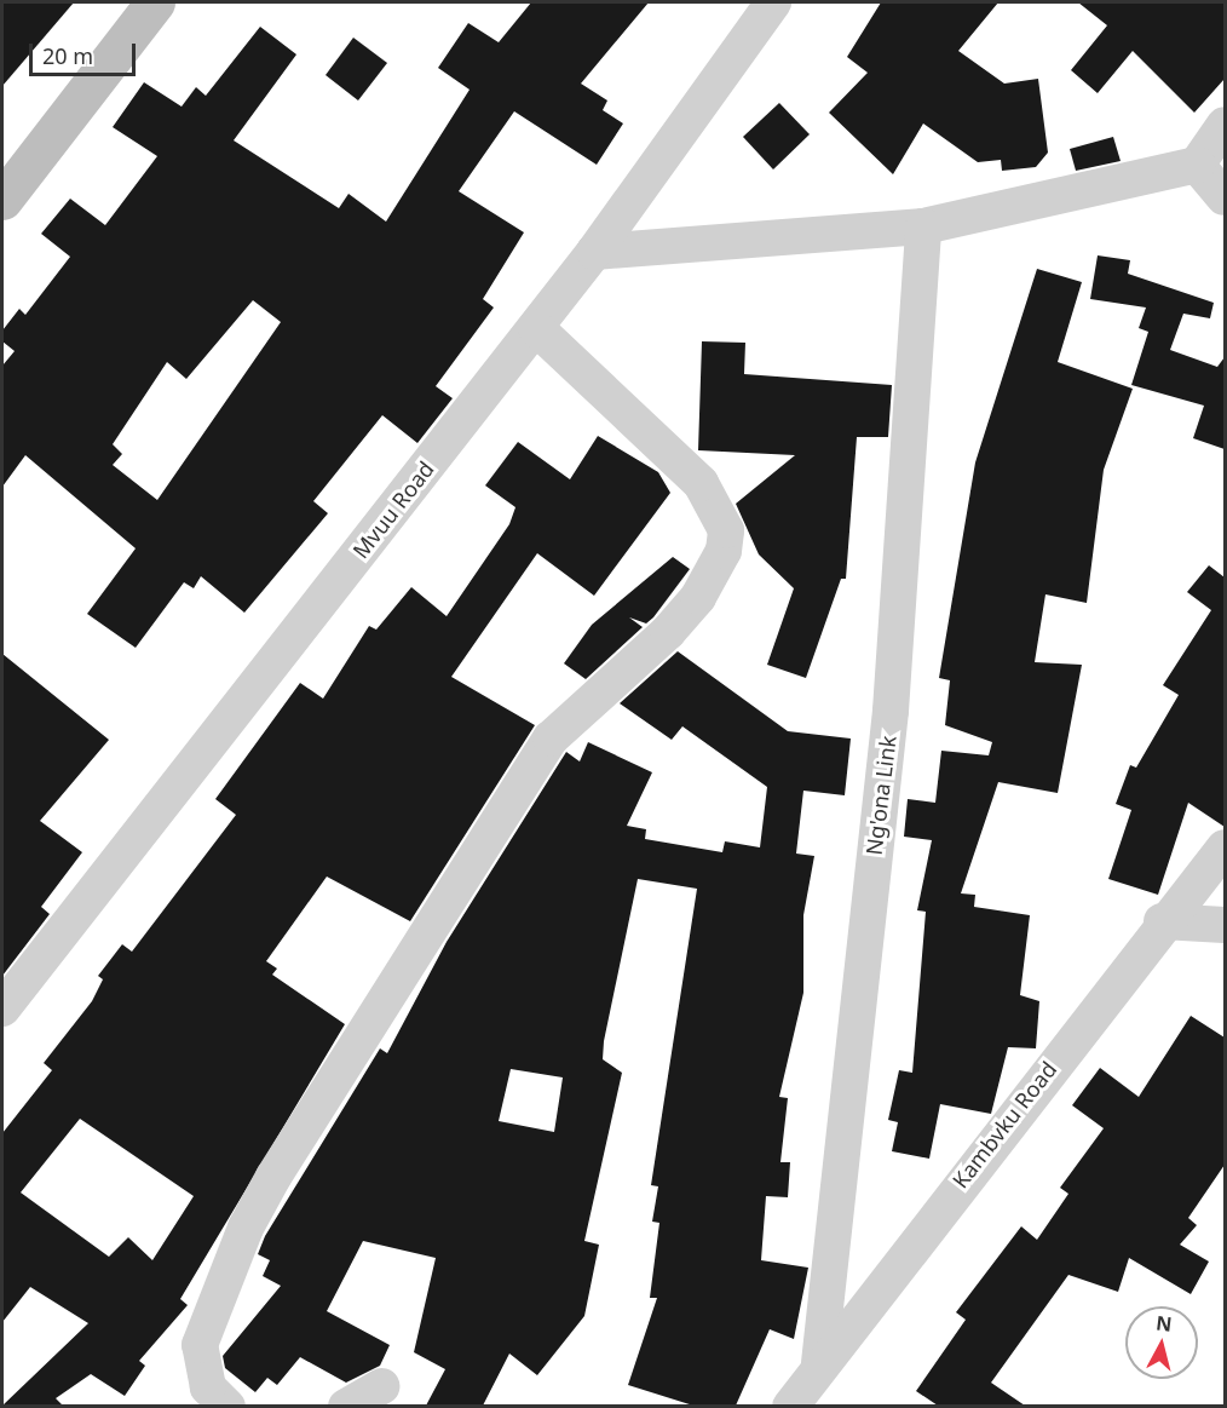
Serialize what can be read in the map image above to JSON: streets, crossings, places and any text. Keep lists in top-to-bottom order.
{
  "streets": {
    "street": ["Mvuu Road", "Ng'ona Link", "Kambvku Road"]
  },
  "crossings": [
    ["Ng'ona Link", "Kambvku Road"]
  ],
  "scale_bar": "20 m",
  "north": "top"
}
